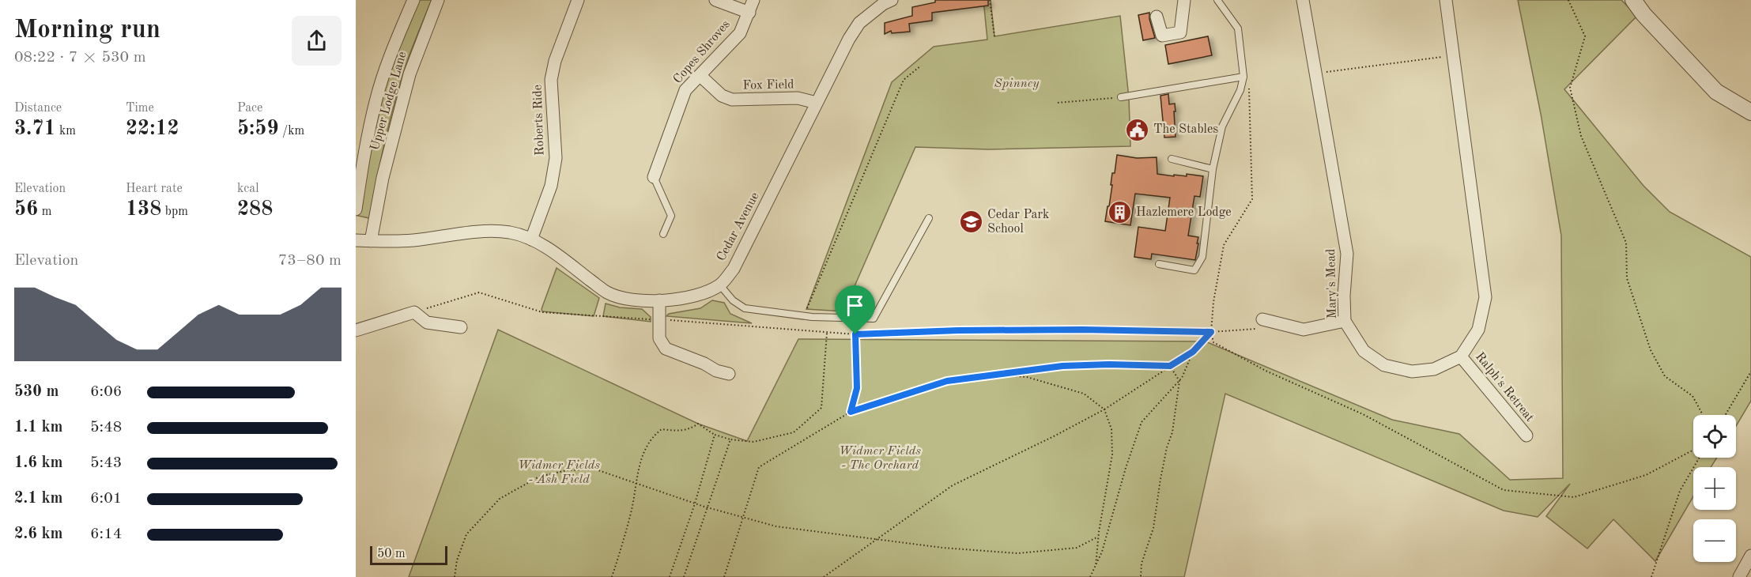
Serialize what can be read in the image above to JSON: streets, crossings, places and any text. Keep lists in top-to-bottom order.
{
  "streets": {
    "street": [
      "Copes Shroves",
      "Fox Field",
      "Upper Lodge Lane",
      "Roberts Ride",
      "Cedar Avenue",
      "Mary's Mead",
      "Ralph's Retreat"
    ]
  },
  "crossings": [
    ["Copes Shroves", "Fox Field"],
    ["Fox Field", "Cedar Avenue"],
    ["Mary's Mead", "Ralph's Retreat"]
  ],
  "parks": ["Spinney", "Widmer Fields - The Orchard", "Widmer Fields - Ash Field"],
  "places": {
    "public building": ["The Stables"],
    "building": ["Hazlemere Lodge"],
    "school or university": ["Cedar Park School"]
  },
  "scale_bar": "50 m",
  "page": {
    "heading": ["Morning run", "08:22 · 7 × 530 m"],
    "stats": [
      ["Distance", "3.71 km"],
      ["Time", "22:12"],
      ["Pace", "5:59 /km"],
      ["Elevation", "56 m"],
      ["Heart rate", "138 bpm"],
      ["kcal", "288"]
    ],
    "chart": ["Elevation", "73–80 m"],
    "list": [
      {
        "name": "530 m",
        "note": "6:06"
      },
      {
        "name": "1.1 km",
        "note": "5:48"
      },
      {
        "name": "1.6 km",
        "note": "5:43"
      },
      {
        "name": "2.1 km",
        "note": "6:01"
      },
      {
        "name": "2.6 km",
        "note": "6:14"
      }
    ],
    "map_buttons": ["+", "−"],
    "scale": "50 m"
  }
}
